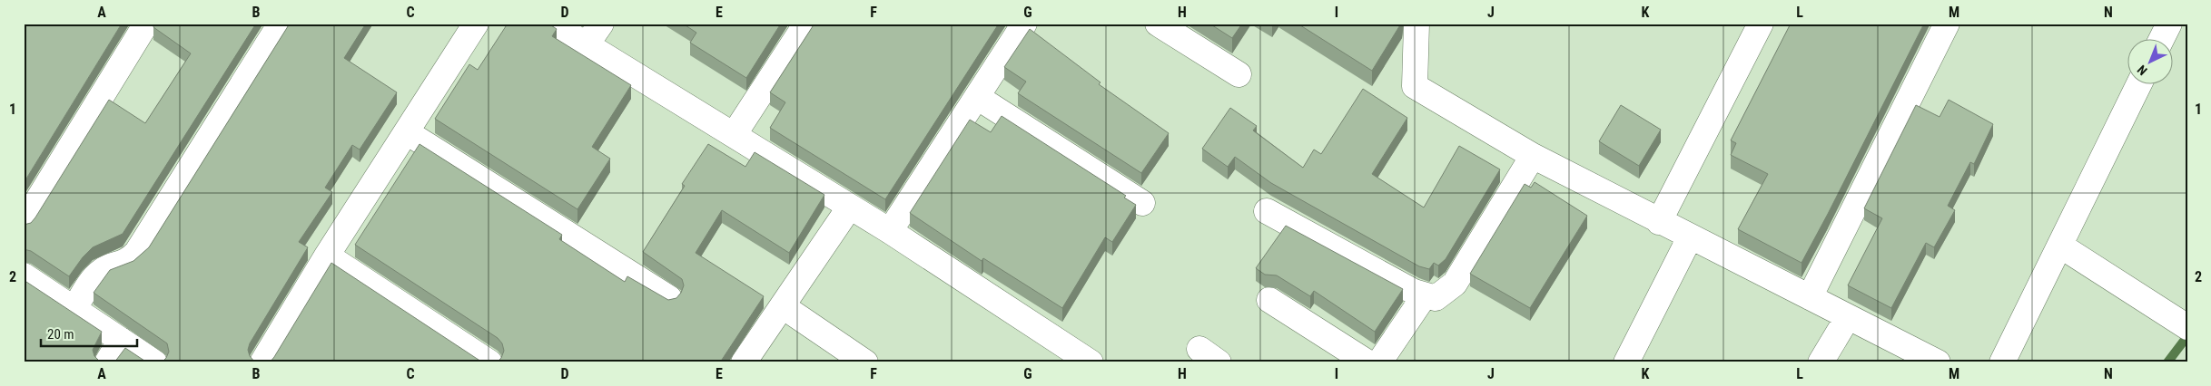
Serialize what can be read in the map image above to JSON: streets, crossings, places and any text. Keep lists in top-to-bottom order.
{
  "scale_bar": "20 m",
  "north": "bottom left",
  "grid": {
    "columns": [
      "A",
      "B",
      "C",
      "D",
      "E",
      "F",
      "G",
      "H",
      "I",
      "J",
      "K",
      "L",
      "M",
      "N"
    ],
    "rows": ["1", "2"]
  }
}
